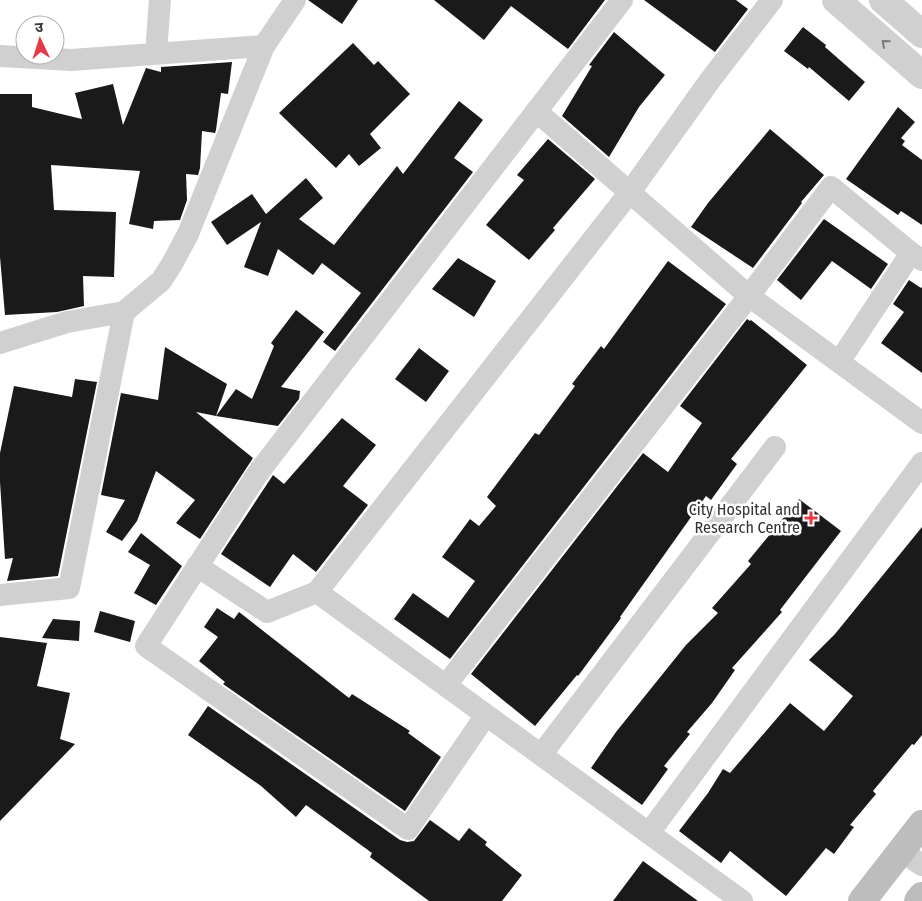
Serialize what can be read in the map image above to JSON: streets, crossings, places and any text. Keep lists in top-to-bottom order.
{
  "places": {
    "health": ["City Hospital and Research Centre"]
  },
  "north": "top"
}
